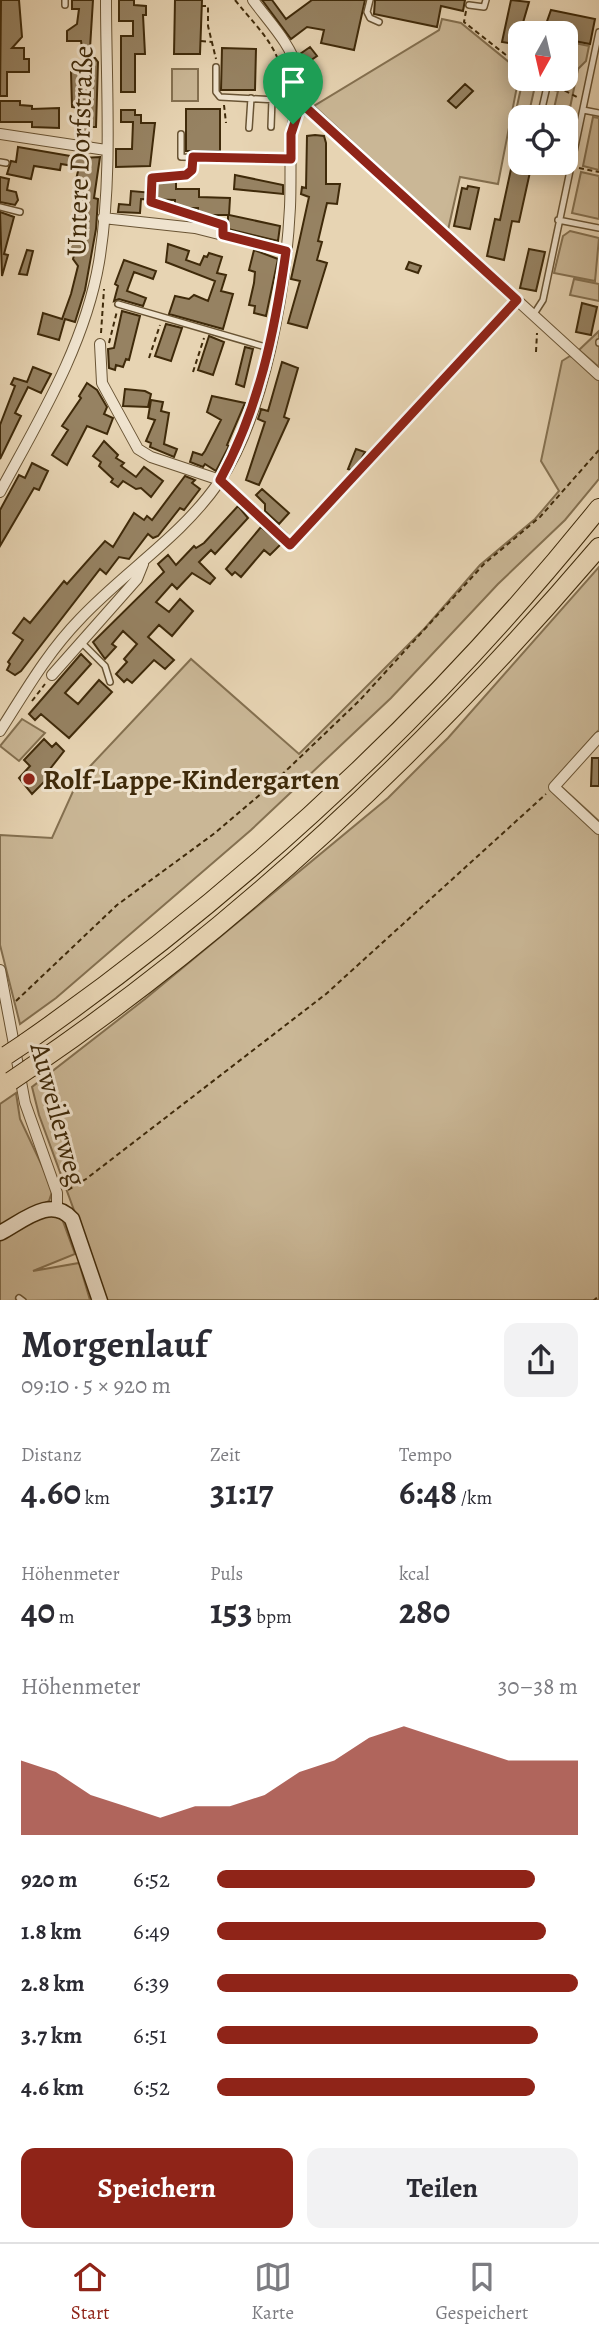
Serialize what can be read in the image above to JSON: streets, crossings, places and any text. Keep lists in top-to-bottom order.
{
  "streets": {
    "street": ["Untere Dorfstraße", "Auweilerweg"]
  },
  "places": ["Rolf-Lappe-Kindergarten"],
  "north": "bottom",
  "page": {
    "heading": ["Morgenlauf", "09:10 · 5 × 920 m"],
    "stats": [
      ["Distanz", "4.60 km"],
      ["Zeit", "31:17"],
      ["Tempo", "6:48 /km"],
      ["Höhenmeter", "40 m"],
      ["Puls", "153 bpm"],
      ["kcal", "280"]
    ],
    "chart": ["Höhenmeter", "30–38 m"],
    "list": [
      {
        "name": "920 m",
        "note": "6:52"
      },
      {
        "name": "1.8 km",
        "note": "6:49"
      },
      {
        "name": "2.8 km",
        "note": "6:39"
      },
      {
        "name": "3.7 km",
        "note": "6:51"
      },
      {
        "name": "4.6 km",
        "note": "6:52"
      }
    ],
    "buttons": ["Speichern", "Teilen"],
    "tabs": ["Start", "Karte", "Gespeichert"]
  }
}
